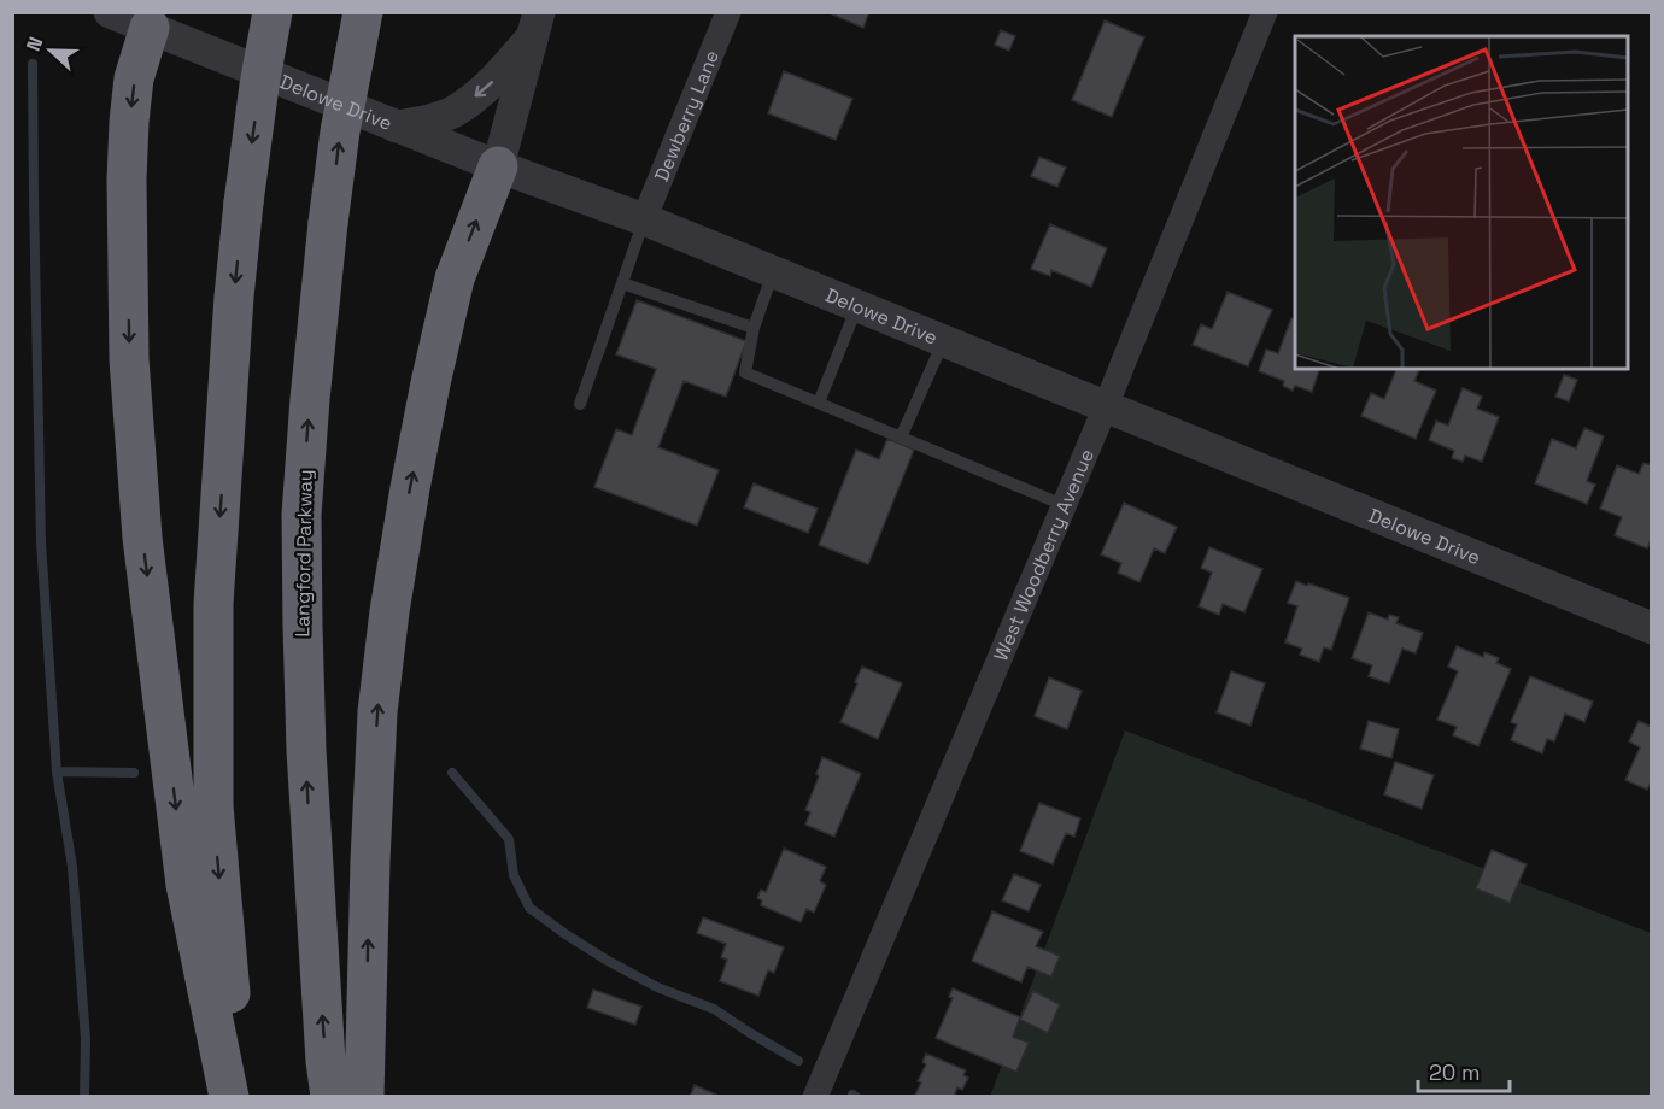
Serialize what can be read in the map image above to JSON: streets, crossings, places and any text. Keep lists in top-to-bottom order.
{
  "streets": {
    "highway": ["Langford Parkway"],
    "street": ["Delowe Drive", "Dewberry Lane", "West Woodberry Avenue"]
  },
  "crossings": [
    ["Delowe Drive", "Dewberry Lane"],
    ["Delowe Drive", "West Woodberry Avenue"]
  ],
  "scale_bar": "20 m",
  "north": "left"
}
